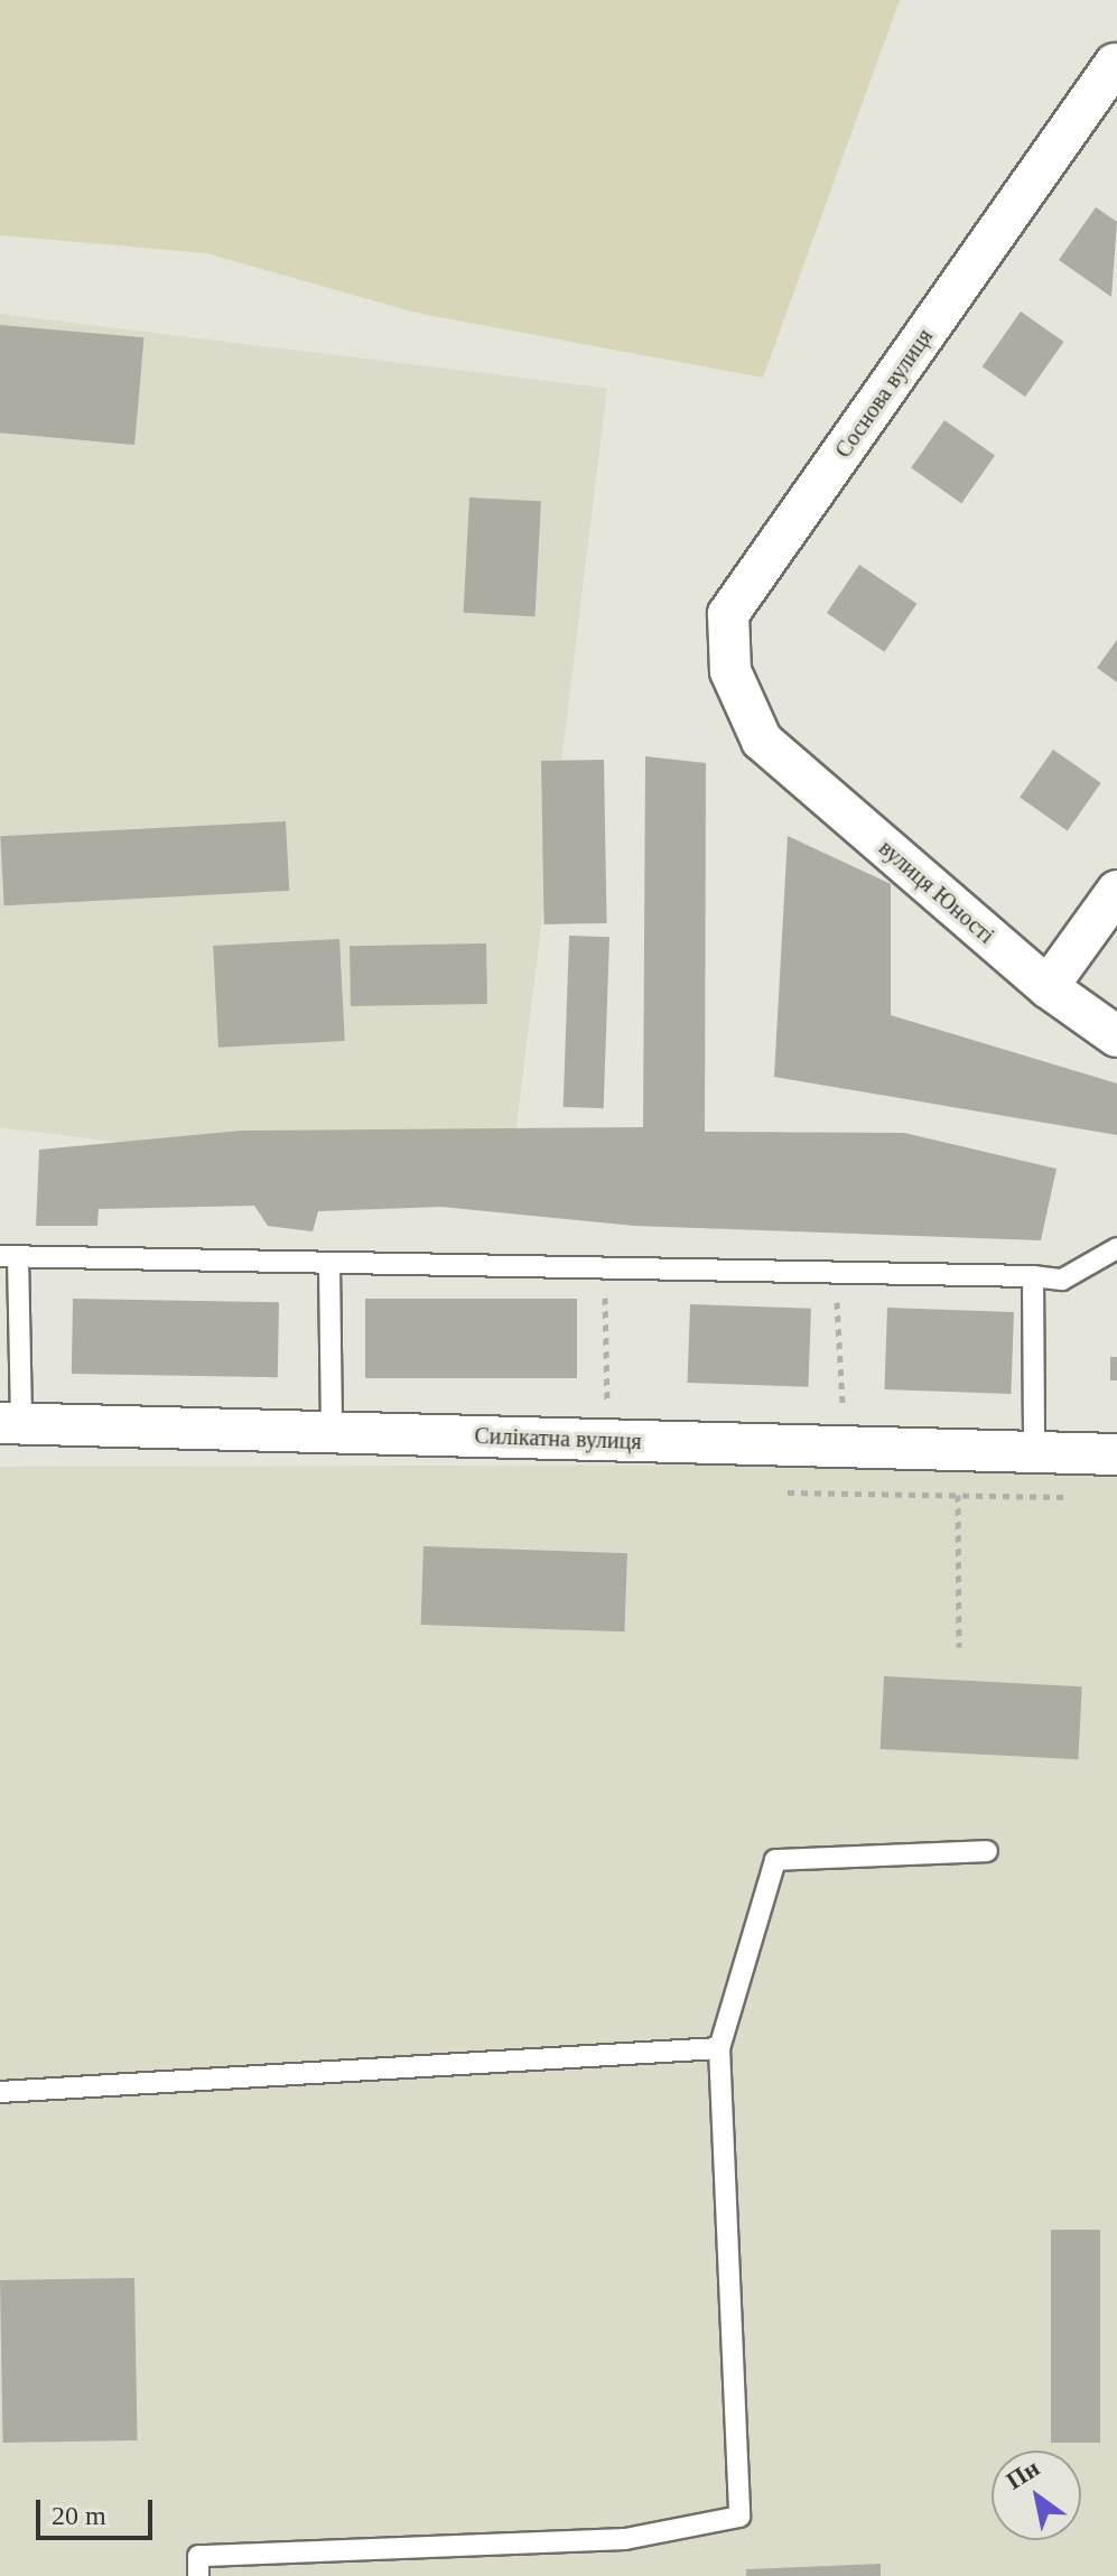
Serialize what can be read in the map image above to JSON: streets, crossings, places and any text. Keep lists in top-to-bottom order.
{
  "streets": {
    "street": ["Соснова вулиця", "вулиця Юності", "Силікатна вулиця"]
  },
  "crossings": [
    ["Соснова вулиця", "вулиця Юності"]
  ],
  "scale_bar": "20 m",
  "north": "top left"
}
